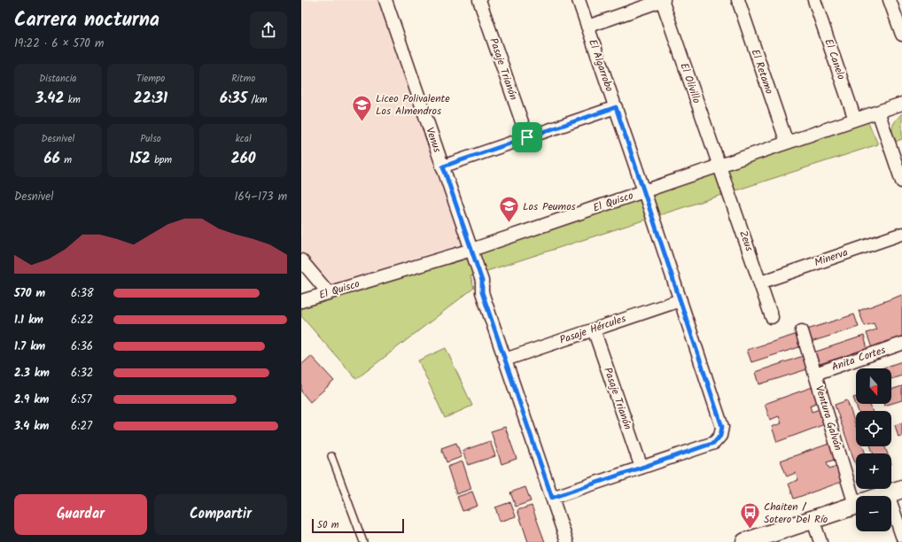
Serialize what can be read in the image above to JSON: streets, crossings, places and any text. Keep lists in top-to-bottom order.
{
  "streets": {
    "street": [
      "El Canelo",
      "El Algarrobo",
      "Pasaje Trianón",
      "El Retamo",
      "El Olivillo",
      "Venus",
      "El Quisco",
      "Zeus",
      "Minerva",
      "Pasaje Hércules",
      "Anita Cortes",
      "Ventura Galván"
    ]
  },
  "crossings": [
    ["El Canelo", "El Quisco"],
    ["El Algarrobo", "Pasaje Trianón"],
    ["El Algarrobo", "El Quisco"],
    ["El Algarrobo", "Pasaje Hércules"],
    ["Pasaje Trianón", "Pasaje Hércules"],
    ["El Retamo", "El Quisco"],
    ["El Olivillo", "El Quisco"],
    ["El Olivillo", "Zeus"],
    ["Venus", "El Quisco"],
    ["Venus", "Pasaje Hércules"],
    ["El Quisco", "Zeus"],
    ["Zeus", "Minerva"],
    ["Anita Cortes", "Ventura Galván"]
  ],
  "places": {
    "school or university": ["Liceo Polivalente Los Almendros", "Los Peumos"],
    "bus stop": ["Chaiten / Sotero Del Río"]
  },
  "scale_bar": "50 m",
  "north": "bottom",
  "page": {
    "heading": ["Carrera nocturna", "19:22 · 6 × 570 m"],
    "stats": [
      ["Distancia", "3.42 km"],
      ["Tiempo", "22:31"],
      ["Ritmo", "6:35 /km"],
      ["Desnivel", "66 m"],
      ["Pulso", "152 bpm"],
      ["kcal", "260"]
    ],
    "chart": ["Desnivel", "164–173 m"],
    "list": [
      {
        "name": "570 m",
        "note": "6:38"
      },
      {
        "name": "1.1 km",
        "note": "6:22"
      },
      {
        "name": "1.7 km",
        "note": "6:36"
      },
      {
        "name": "2.3 km",
        "note": "6:32"
      },
      {
        "name": "2.9 km",
        "note": "6:57"
      },
      {
        "name": "3.4 km",
        "note": "6:27"
      }
    ],
    "map_buttons": ["+", "−"],
    "buttons": ["Guardar", "Compartir"],
    "scale": "50 m"
  }
}
